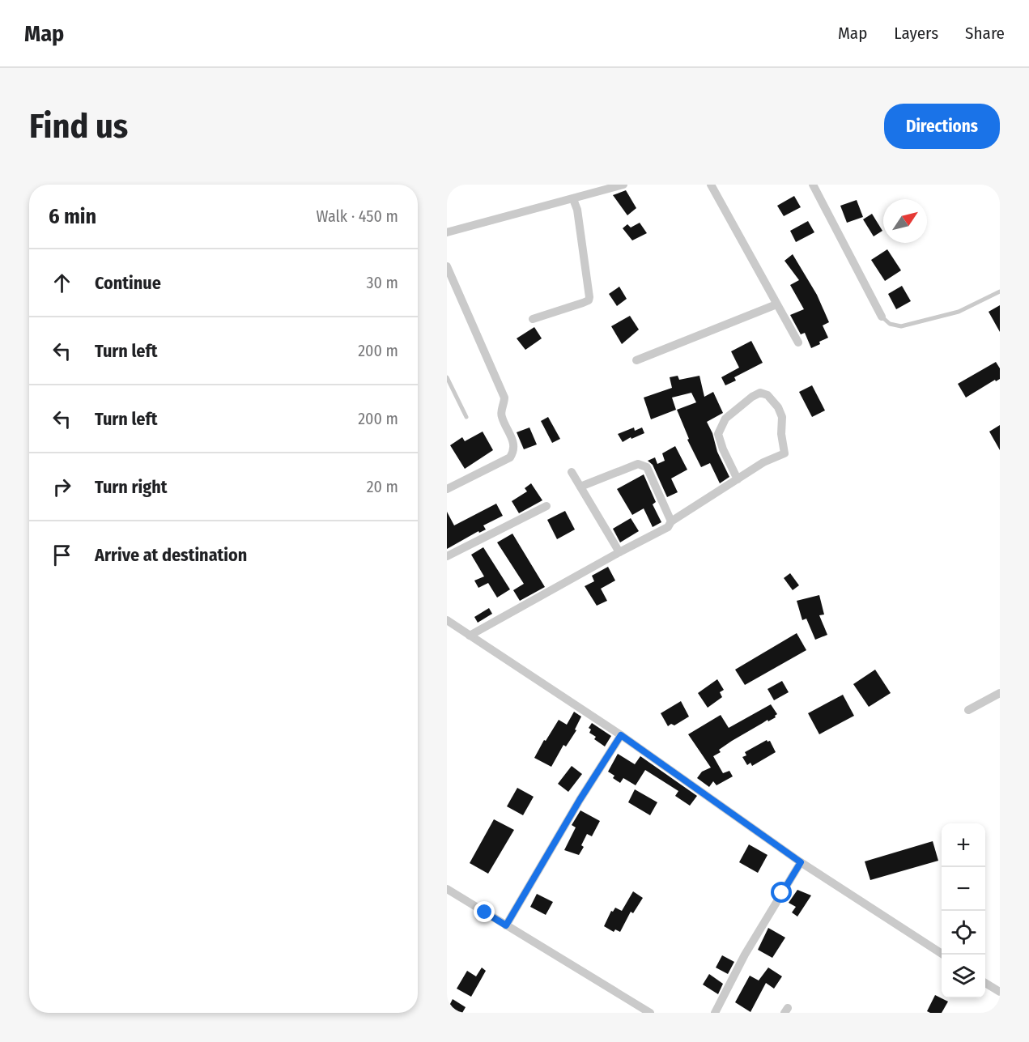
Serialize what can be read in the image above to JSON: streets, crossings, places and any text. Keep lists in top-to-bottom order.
{
  "north": "top right",
  "page": {
    "header": "Map",
    "nav": ["Map", "Layers", "Share"],
    "buttons": "Directions",
    "title": "Find us",
    "heading": ["6 min", "Walk · 450 m"],
    "list": [
      ["Continue", "30 m"],
      ["Turn left", "200 m"],
      ["Turn left", "200 m"],
      ["Turn right", "20 m"],
      "Arrive at destination"
    ],
    "map_buttons": ["+", "−"]
  }
}
